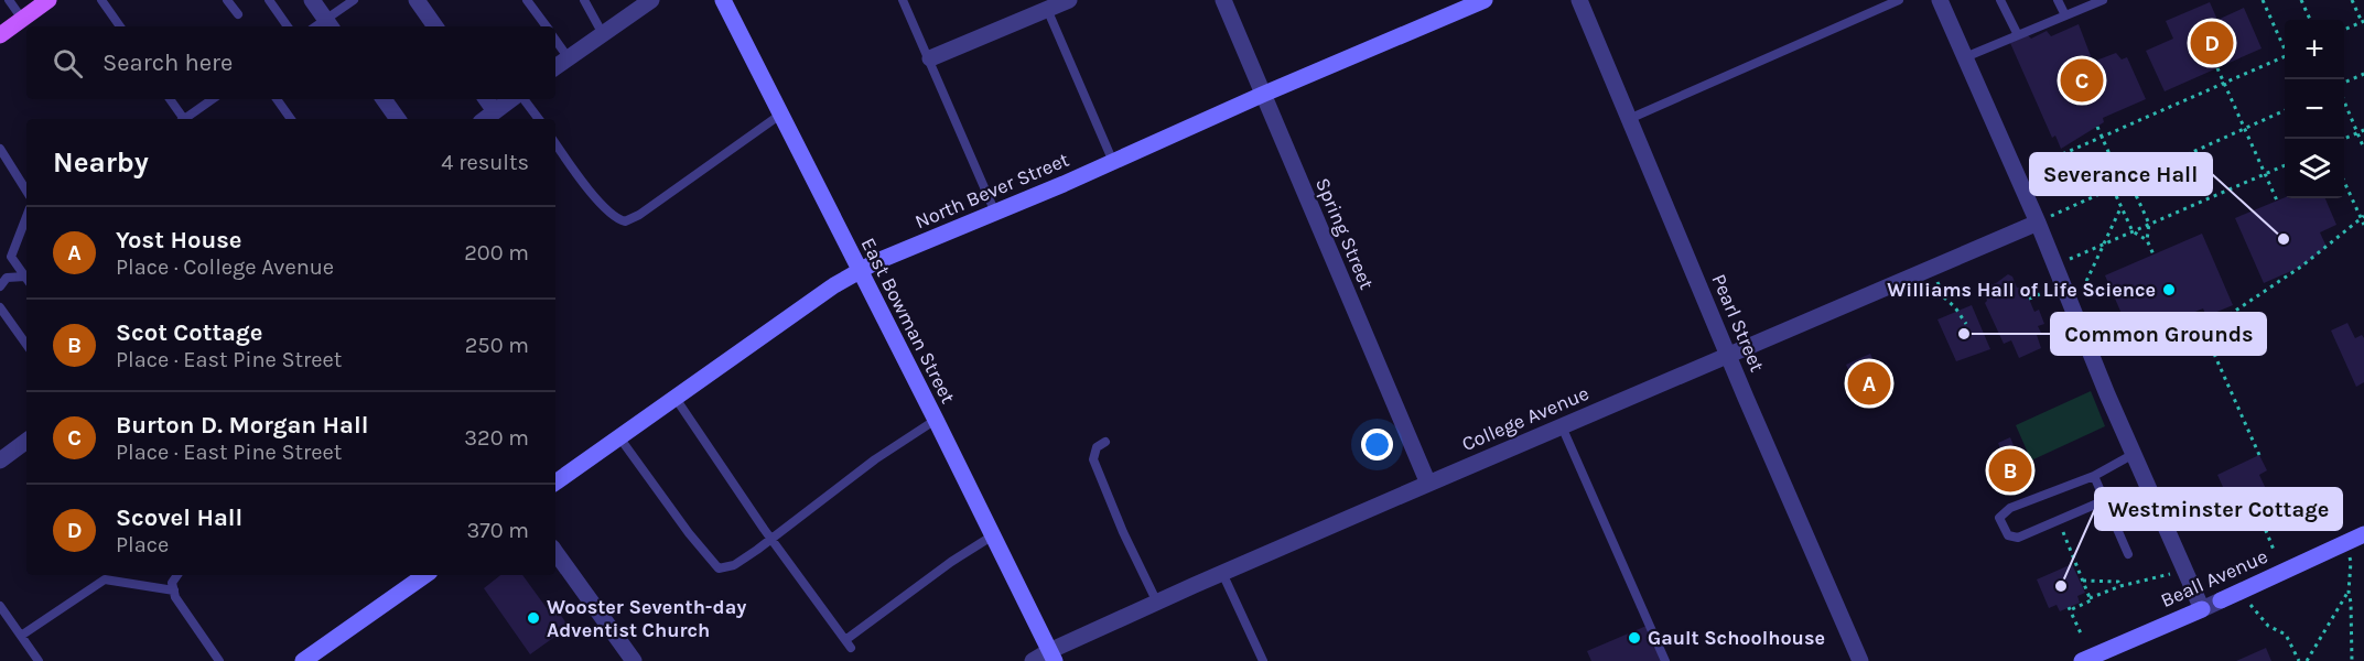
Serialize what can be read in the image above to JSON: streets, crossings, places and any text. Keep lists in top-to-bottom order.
{
  "streets": {
    "main road": ["North Bever Street", "East Bowman Street", "Beall Avenue"],
    "street": ["Spring Street", "Pearl Street", "College Avenue"]
  },
  "crossings": [
    ["North Bever Street", "Spring Street"],
    ["North Bever Street", "East Bowman Street"],
    ["Spring Street", "College Avenue"],
    ["East Bowman Street", "College Avenue"],
    ["Pearl Street", "College Avenue"]
  ],
  "places": [
    "Severance Hall",
    "Williams Hall of Life Science",
    "Common Grounds",
    "Westminster Cottage",
    "Wooster Seventh-day Adventist Church",
    "Gault Schoolhouse"
  ],
  "page": {
    "pins": [
      "D",
      "C",
      "A",
      "B"
    ],
    "map_buttons": ["+", "−"],
    "search": "Search here",
    "heading": ["Nearby", "4 results"],
    "list": [
      {
        "mark": "A",
        "name": "Yost House",
        "note": "Place · College Avenue",
        "value": "200 m"
      },
      {
        "mark": "B",
        "name": "Scot Cottage",
        "note": "Place · East Pine Street",
        "value": "250 m"
      },
      {
        "mark": "C",
        "name": "Burton D. Morgan Hall",
        "note": "Place · East Pine Street",
        "value": "320 m"
      },
      {
        "mark": "D",
        "name": "Scovel Hall",
        "note": "Place",
        "value": "370 m"
      }
    ]
  }
}
